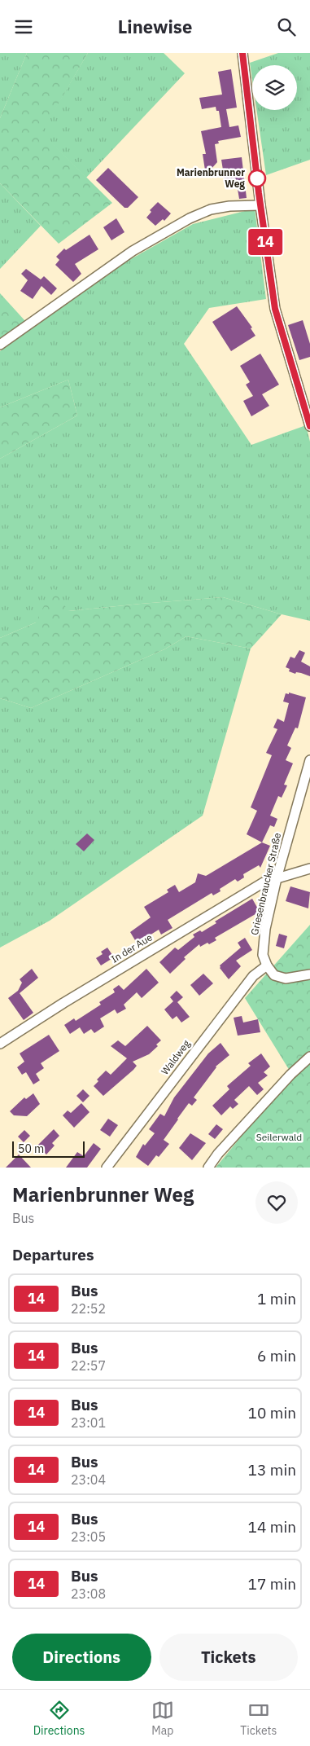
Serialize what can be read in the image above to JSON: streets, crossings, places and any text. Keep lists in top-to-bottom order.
{
  "streets": {
    "street": ["Griesenbraucker Straße", "In der Aue", "Waldweg"]
  },
  "crossings": [
    ["Griesenbraucker Straße", "In der Aue"],
    ["Griesenbraucker Straße", "Waldweg"]
  ],
  "parks": ["Seilerwald"],
  "places": ["Marienbrunner Weg"],
  "lines": ["bus line 14"],
  "scale_bar": "50 m",
  "page": {
    "header": "Linewise",
    "on_map": "14",
    "scale": "50 m",
    "heading": [
      ["Marienbrunner Weg", "Bus"],
      "Departures"
    ],
    "list": [
      {
        "mark": "14",
        "name": "Bus",
        "note": "22:52",
        "value": "1 min"
      },
      {
        "mark": "14",
        "name": "Bus",
        "note": "22:57",
        "value": "6 min"
      },
      {
        "mark": "14",
        "name": "Bus",
        "note": "23:01",
        "value": "10 min"
      },
      {
        "mark": "14",
        "name": "Bus",
        "note": "23:04",
        "value": "13 min"
      },
      {
        "mark": "14",
        "name": "Bus",
        "note": "23:05",
        "value": "14 min"
      },
      {
        "mark": "14",
        "name": "Bus",
        "note": "23:08",
        "value": "17 min"
      }
    ],
    "buttons": ["Directions", "Tickets"],
    "tabs": ["Directions", "Map", "Tickets"]
  }
}
